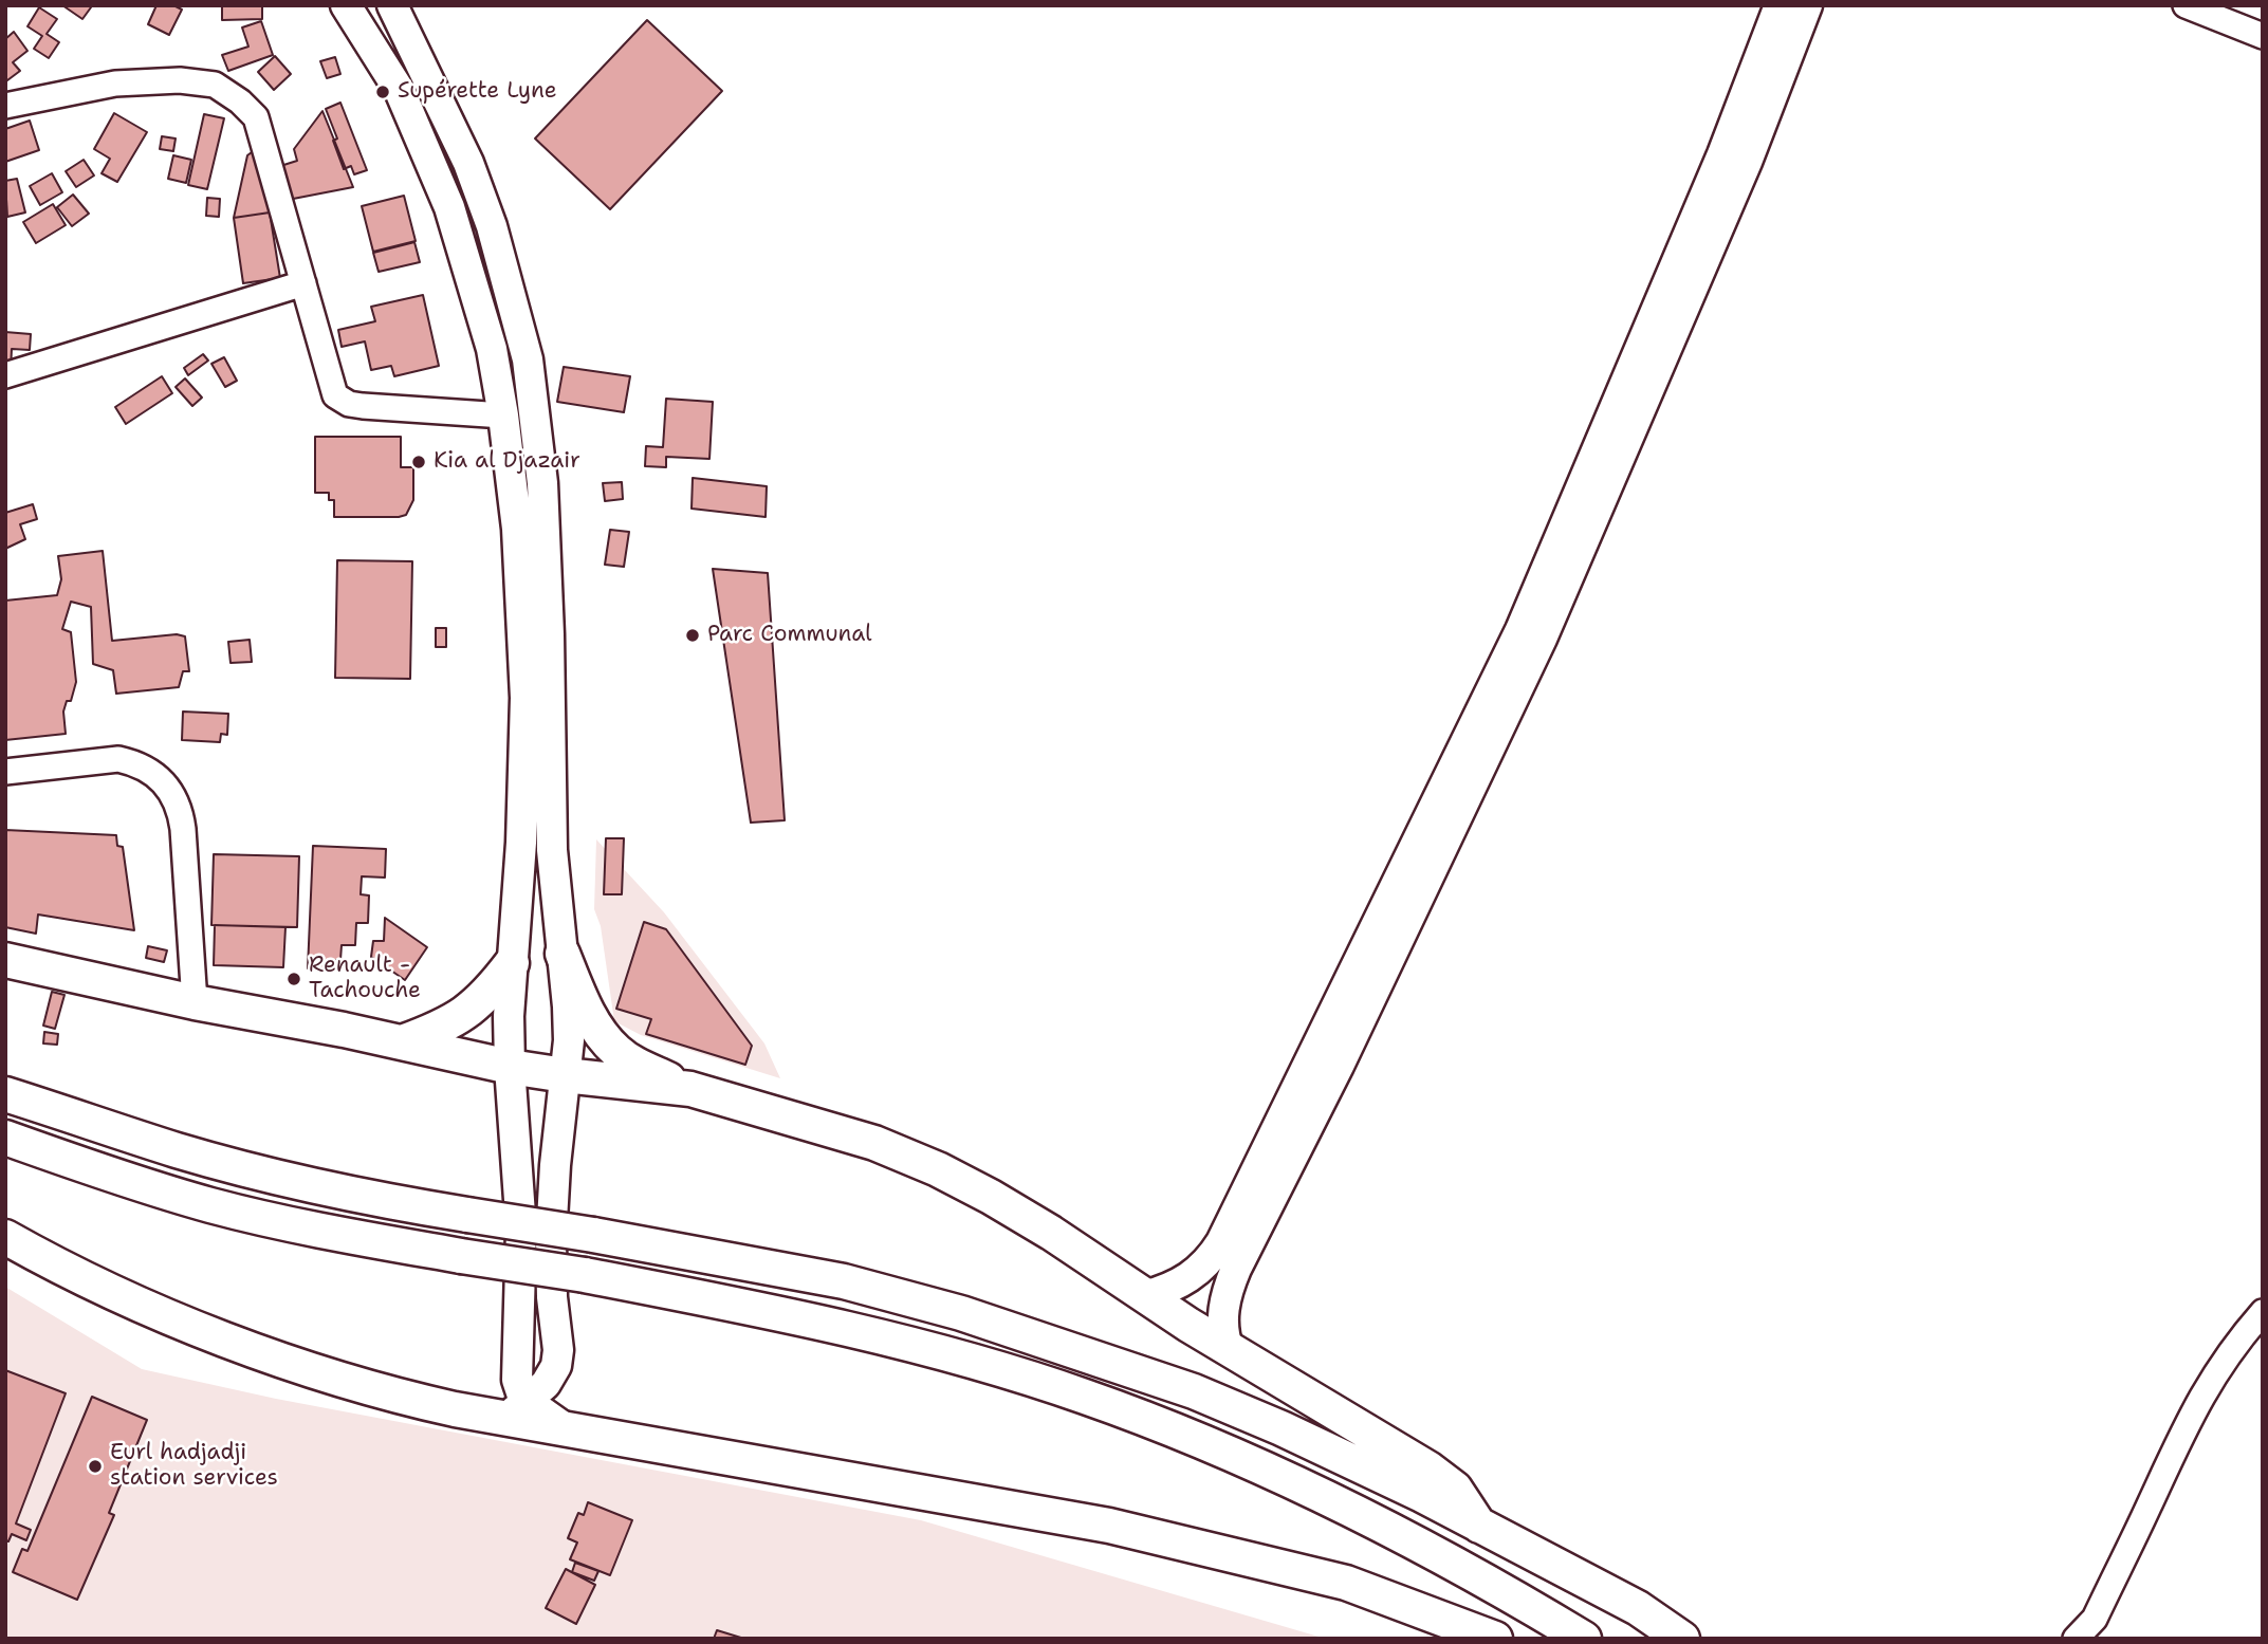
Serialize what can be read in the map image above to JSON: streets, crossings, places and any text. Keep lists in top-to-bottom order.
{
  "places": [
    "Supérette Lyne",
    "Kia al Djazair",
    "Parc Communal",
    "Renault - Tachouche",
    "Eurl hadjadji station services"
  ]
}
